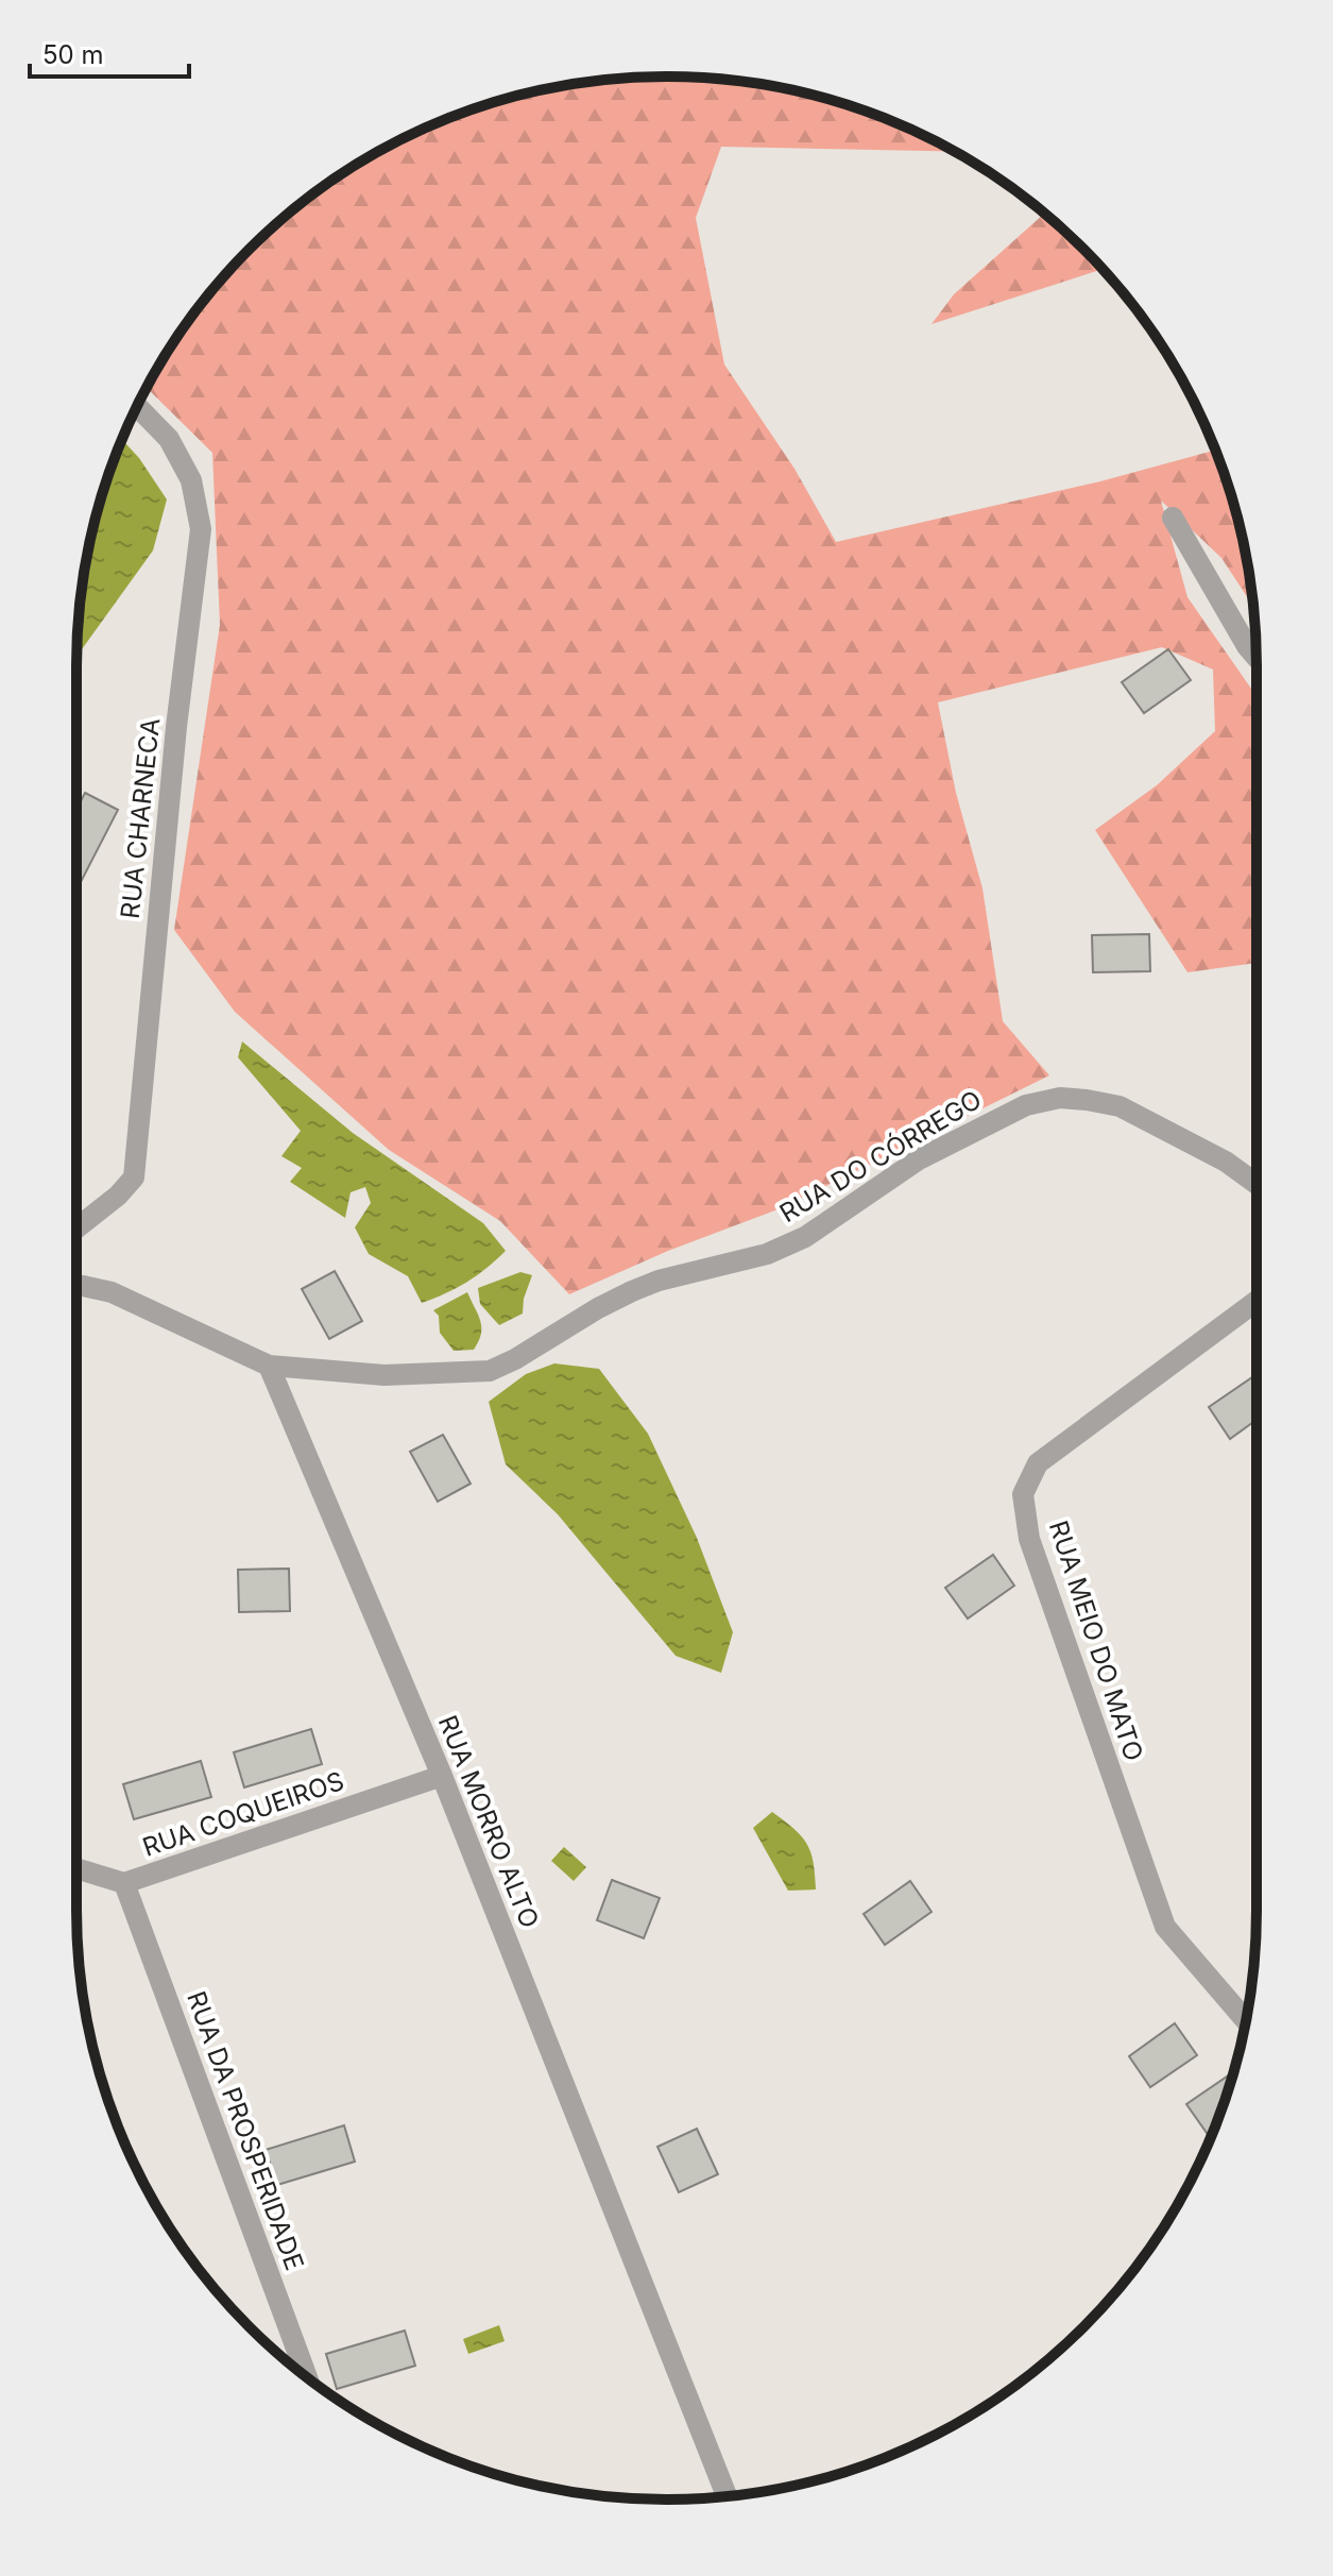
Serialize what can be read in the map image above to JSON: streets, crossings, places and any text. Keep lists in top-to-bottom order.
{
  "streets": {
    "street": [
      "RUA CHARNECA",
      "RUA DO CÓRREGO",
      "RUA MEIO DO MATO",
      "RUA COQUEIROS",
      "RUA MORRO ALTO",
      "RUA DA PROSPERIDADE"
    ]
  },
  "crossings": [
    ["RUA DO CÓRREGO", "RUA MORRO ALTO"],
    ["RUA COQUEIROS", "RUA MORRO ALTO"],
    ["RUA COQUEIROS", "RUA DA PROSPERIDADE"]
  ],
  "scale_bar": "50 m"
}
